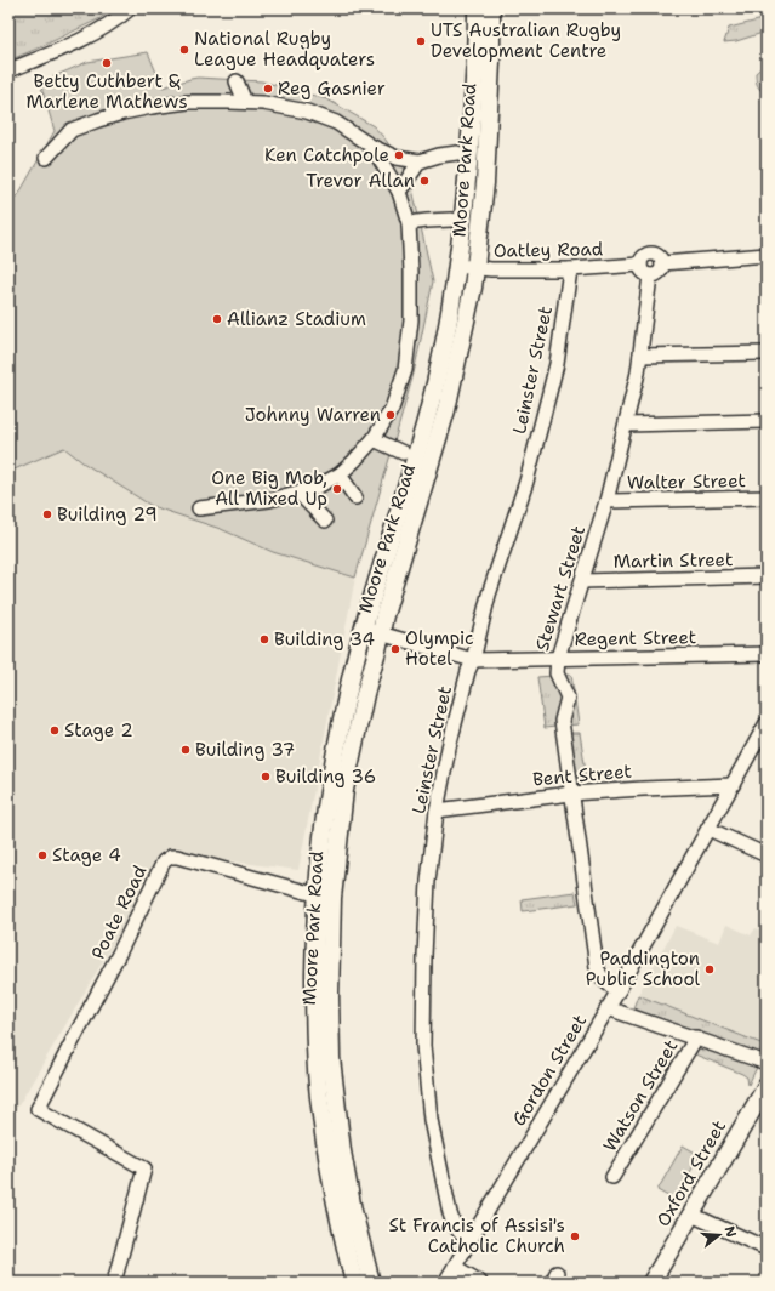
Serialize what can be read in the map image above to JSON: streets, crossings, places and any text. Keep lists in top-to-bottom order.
{
  "streets": {
    "main road": ["Moore Park Road", "Oxford Street"],
    "street": [
      "Oatley Road",
      "Leinster Street",
      "Walter Street",
      "Martin Street",
      "Stewart Street",
      "Regent Street",
      "Bent Street",
      "Poate Road",
      "Gordon Street",
      "Watson Street"
    ]
  },
  "crossings": [
    ["Moore Park Road", "Oatley Road"],
    ["Moore Park Road", "Regent Street"],
    ["Moore Park Road", "Poate Road"],
    ["Oatley Road", "Leinster Street"],
    ["Oatley Road", "Stewart Street"],
    ["Leinster Street", "Regent Street"],
    ["Leinster Street", "Bent Street"],
    ["Leinster Street", "Gordon Street"],
    ["Walter Street", "Stewart Street"],
    ["Martin Street", "Stewart Street"],
    ["Stewart Street", "Regent Street"],
    ["Stewart Street", "Bent Street"],
    ["Stewart Street", "Gordon Street"],
    ["Bent Street", "Gordon Street"],
    ["Gordon Street", "Watson Street"]
  ],
  "places": [
    "UTS Australian Rugby Development Centre",
    "National Rugby League Headquaters",
    "Betty Cuthbert & Marlene Mathews",
    "Reg Gasnier",
    "Ken Catchpole",
    "Trevor Allan",
    "Allianz Stadium",
    "Johnny Warren",
    "One Big Mob, All Mixed Up",
    "Building 29",
    "Building 34",
    "Olympic Hotel",
    "Stage 2",
    "Building 37",
    "Building 36",
    "Stage 4",
    "Paddington Public School",
    "St Francis of Assisi's Catholic Church"
  ],
  "north": "right"
}
